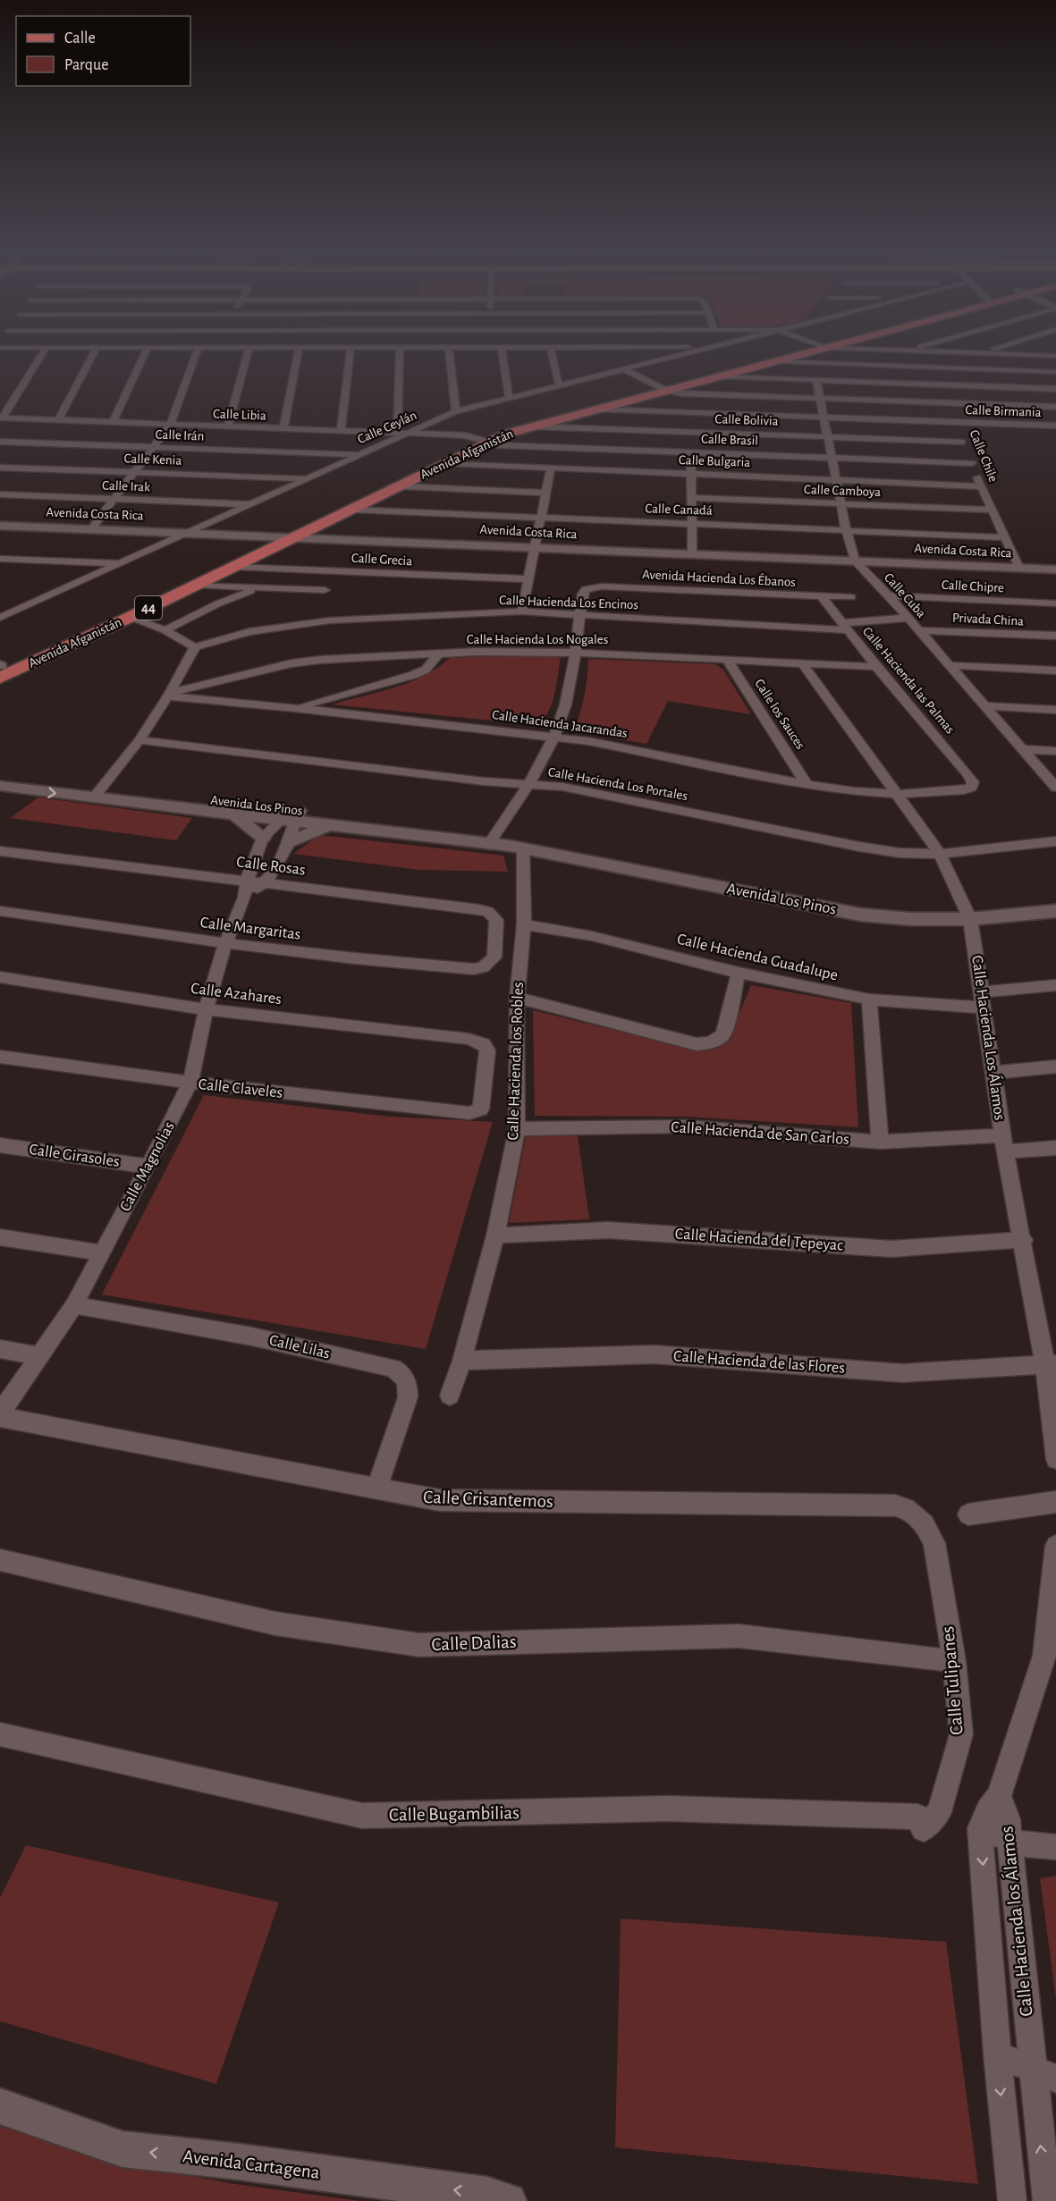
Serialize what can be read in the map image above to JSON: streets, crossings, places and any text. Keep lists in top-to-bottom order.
{
  "streets": {
    "main road": ["Avenida Afganistán", "44"],
    "street": [
      "Calle Birmania",
      "Calle Libia",
      "Calle Bolivia",
      "Calle Ceylán",
      "Calle Irán",
      "Calle Brasil",
      "Calle Chile",
      "Calle Kenia",
      "Calle Bulgaria",
      "Calle Irak",
      "Calle Camboya",
      "Calle Canadá",
      "Avenida Costa Rica",
      "Calle Grecia",
      "Avenida Hacienda Los Ébanos",
      "Calle Chipre",
      "Calle Cuba",
      "Calle Hacienda Los Encinos",
      "Privada China",
      "Calle Hacienda Los Nogales",
      "Calle Hacienda las Palmas",
      "Calle los Sauces",
      "Calle Hacienda Jacarandas",
      "Calle Hacienda Los Portales",
      "Avenida Los Pinos",
      "Calle Rosas",
      "Calle Margaritas",
      "Calle Hacienda Guadalupe",
      "Calle Azahares",
      "Calle Hacienda Los Álamos",
      "Calle Hacienda los Robles",
      "Calle Claveles",
      "Calle Hacienda de San Carlos",
      "Calle Girasoles",
      "Calle Magnolias",
      "Calle Hacienda del Tepeyac",
      "Calle Lilas",
      "Calle Hacienda de las Flores",
      "Calle Crisantemos",
      "Calle Dalias",
      "Calle Tulipanes",
      "Calle Bugambilias",
      "Calle Hacienda los Álamos",
      "Avenida Cartagena"
    ]
  },
  "crossings": [
    ["Calle Birmania", "Avenida Afganistán"],
    ["Calle Birmania", "Calle Chile"],
    ["Calle Birmania", "Calle Cuba"],
    ["Calle Libia", "Calle Ceylán"],
    ["Calle Libia", "Calle Brasil"],
    ["Calle Libia", "Avenida Afganistán"],
    ["Calle Bolivia", "Calle Brasil"],
    ["Calle Bolivia", "Avenida Afganistán"],
    ["Calle Bolivia", "Calle Chile"],
    ["Calle Bolivia", "Calle Cuba"],
    ["Calle Ceylán", "Calle Irán"],
    ["Calle Ceylán", "Calle Kenia"],
    ["Calle Ceylán", "Calle Irak"],
    ["Calle Ceylán", "Avenida Costa Rica"],
    ["Calle Brasil", "Avenida Afganistán"],
    ["Calle Brasil", "Calle Chile"],
    ["Calle Brasil", "Calle Cuba"],
    ["Avenida Afganistán", "Calle Bulgaria"],
    ["Avenida Afganistán", "Calle Canadá"],
    ["Avenida Afganistán", "Avenida Costa Rica"],
    ["Avenida Afganistán", "Calle Grecia"],
    ["Calle Chile", "Calle Bulgaria"],
    ["Calle Chile", "Calle Camboya"],
    ["Calle Chile", "Calle Canadá"],
    ["Calle Chile", "Avenida Costa Rica"],
    ["Calle Bulgaria", "Calle Cuba"],
    ["Calle Camboya", "Calle Cuba"],
    ["Calle Canadá", "Calle Cuba"],
    ["Avenida Costa Rica", "Calle Cuba"],
    ["Avenida Hacienda Los Ébanos", "Calle Hacienda Los Encinos"],
    ["Avenida Hacienda Los Ébanos", "Calle Hacienda las Palmas"],
    ["Calle Chipre", "Calle Cuba"],
    ["Calle Cuba", "Calle Hacienda Los Encinos"],
    ["Calle Cuba", "Privada China"],
    ["Calle Hacienda Los Encinos", "Calle Hacienda las Palmas"],
    ["Calle Hacienda Los Nogales", "Calle Hacienda las Palmas"],
    ["Calle Hacienda Los Nogales", "Calle los Sauces"],
    ["Calle Hacienda Los Nogales", "Calle Hacienda Jacarandas"],
    ["Calle Hacienda Los Nogales", "Calle Hacienda Los Álamos"],
    ["Calle Hacienda las Palmas", "Calle Hacienda Jacarandas"],
    ["Calle los Sauces", "Calle Hacienda Jacarandas"],
    ["Calle Hacienda Jacarandas", "Calle Hacienda Los Álamos"],
    ["Calle Hacienda Los Portales", "Calle Hacienda Los Álamos"],
    ["Avenida Los Pinos", "Calle Hacienda Los Álamos"],
    ["Avenida Los Pinos", "Calle Hacienda los Robles"],
    ["Avenida Los Pinos", "Calle Magnolias"],
    ["Calle Rosas", "Calle Margaritas"],
    ["Calle Rosas", "Calle Magnolias"],
    ["Calle Margaritas", "Calle Magnolias"],
    ["Calle Hacienda Guadalupe", "Calle Hacienda Los Álamos"],
    ["Calle Hacienda Guadalupe", "Calle Hacienda los Robles"],
    ["Calle Azahares", "Calle Claveles"],
    ["Calle Azahares", "Calle Magnolias"],
    ["Calle Hacienda Los Álamos", "Calle Hacienda de San Carlos"],
    ["Calle Hacienda Los Álamos", "Calle Hacienda del Tepeyac"],
    ["Calle Hacienda Los Álamos", "Calle Hacienda de las Flores"],
    ["Calle Hacienda los Robles", "Calle Hacienda de San Carlos"],
    ["Calle Hacienda los Robles", "Calle Hacienda del Tepeyac"],
    ["Calle Hacienda los Robles", "Calle Hacienda de las Flores"],
    ["Calle Claveles", "Calle Magnolias"],
    ["Calle Girasoles", "Calle Magnolias"],
    ["Calle Magnolias", "Calle Lilas"],
    ["Calle Magnolias", "Calle Crisantemos"],
    ["Calle Lilas", "Calle Crisantemos"],
    ["Calle Crisantemos", "Calle Tulipanes"],
    ["Calle Dalias", "Calle Tulipanes"],
    ["Calle Tulipanes", "Calle Bugambilias"]
  ],
  "one_way": ["Avenida Cartagena"],
  "legend": ["Calle", "Parque"]
}
